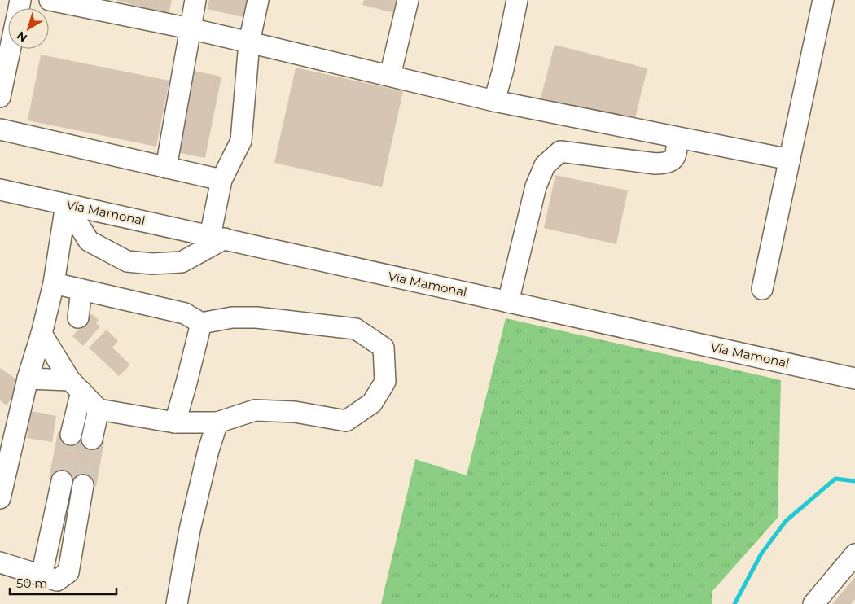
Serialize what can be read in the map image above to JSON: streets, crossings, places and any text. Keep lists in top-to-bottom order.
{
  "streets": {
    "street": ["Vía Mamonal"]
  },
  "scale_bar": "50 m",
  "north": "bottom left"
}
